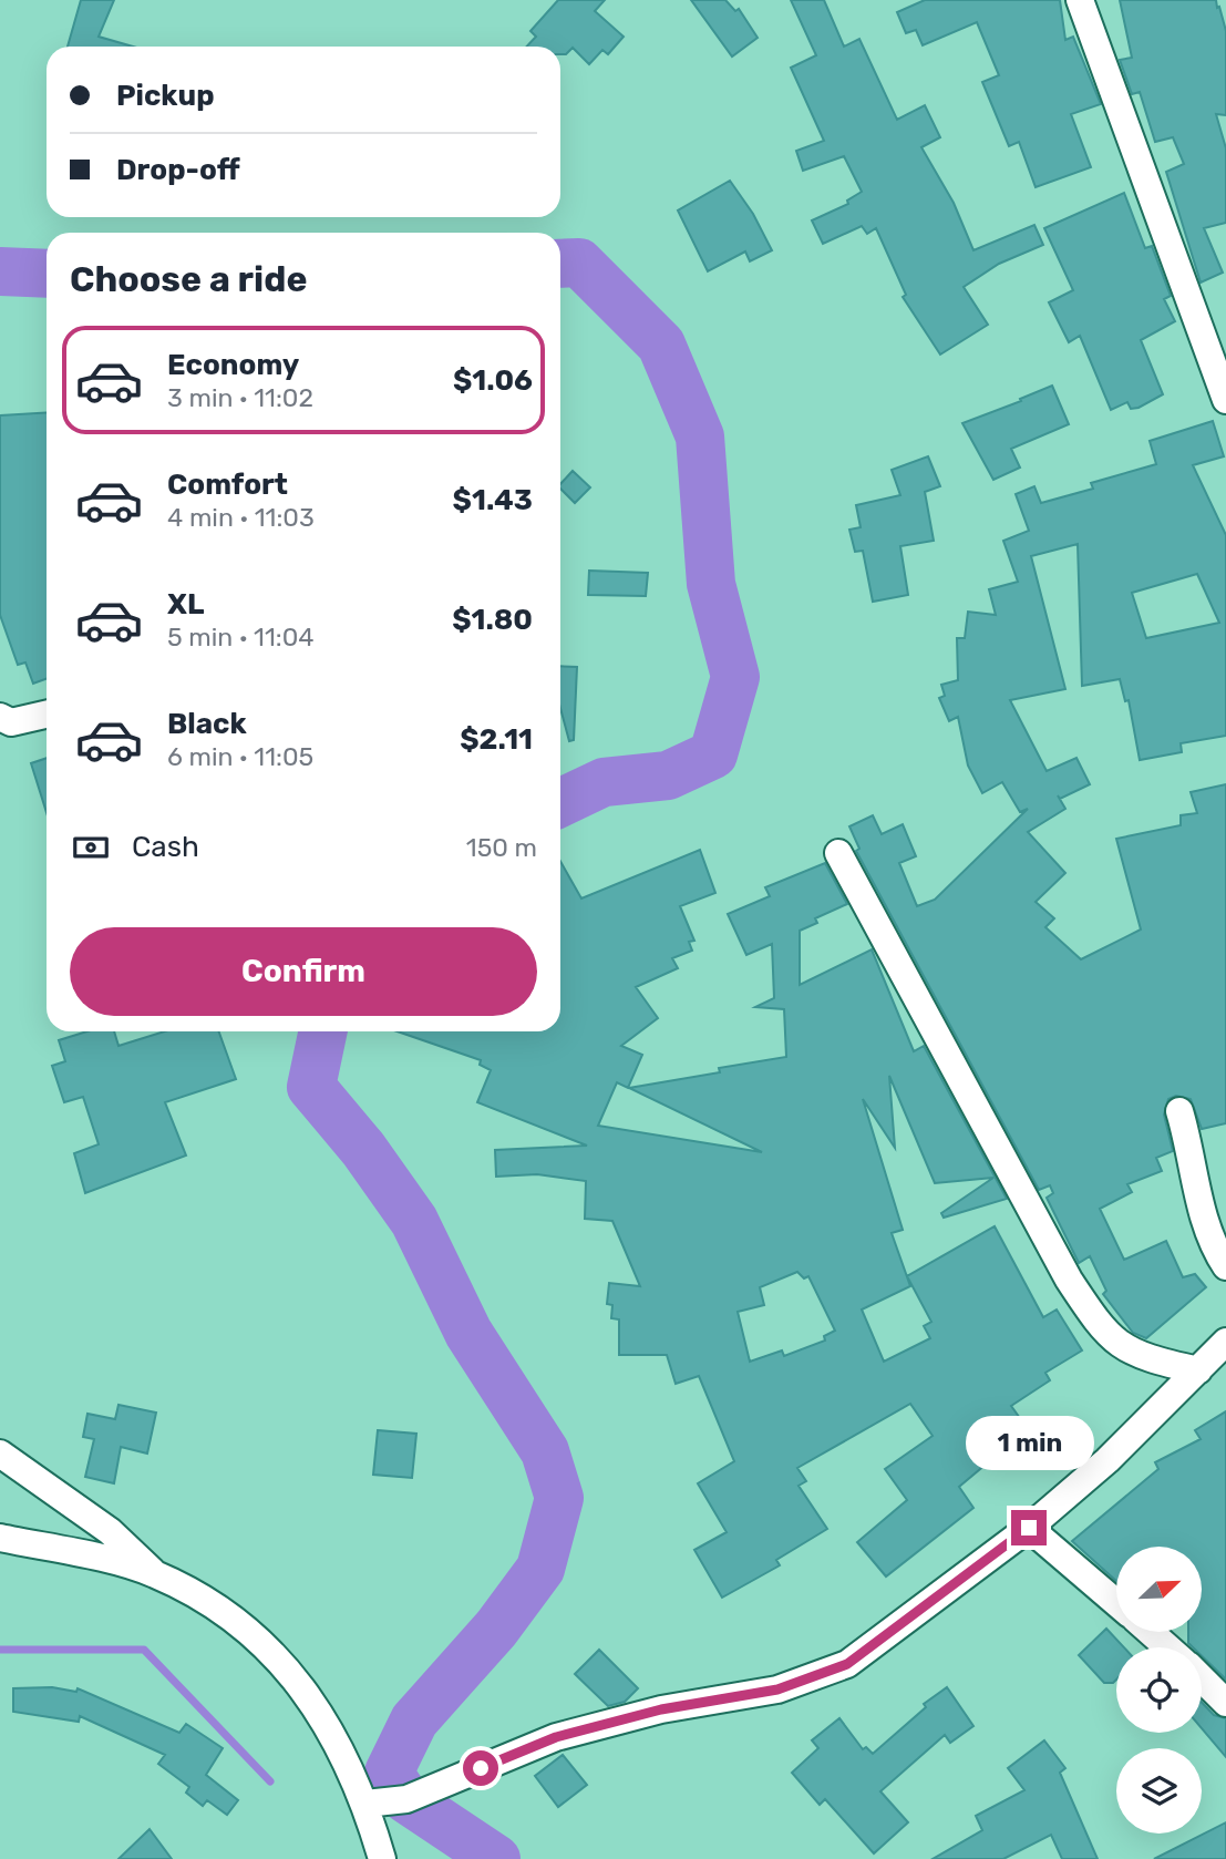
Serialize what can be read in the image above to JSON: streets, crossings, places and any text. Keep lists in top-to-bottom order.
{
  "north": "top right",
  "page": {
    "banner": ["Pickup", "Drop-off"],
    "heading": "Choose a ride",
    "list": [
      {
        "name": "Economy",
        "note": "3 min · 11:02",
        "value": "$1.06"
      },
      {
        "name": "Comfort",
        "note": "4 min · 11:03",
        "value": "$1.43"
      },
      {
        "name": "XL",
        "note": "5 min · 11:04",
        "value": "$1.80"
      },
      {
        "name": "Black",
        "note": "6 min · 11:05",
        "value": "$2.11"
      }
    ],
    "pay": ["Cash", "150 m"],
    "buttons": "Confirm",
    "bubble": "1 min"
  }
}
